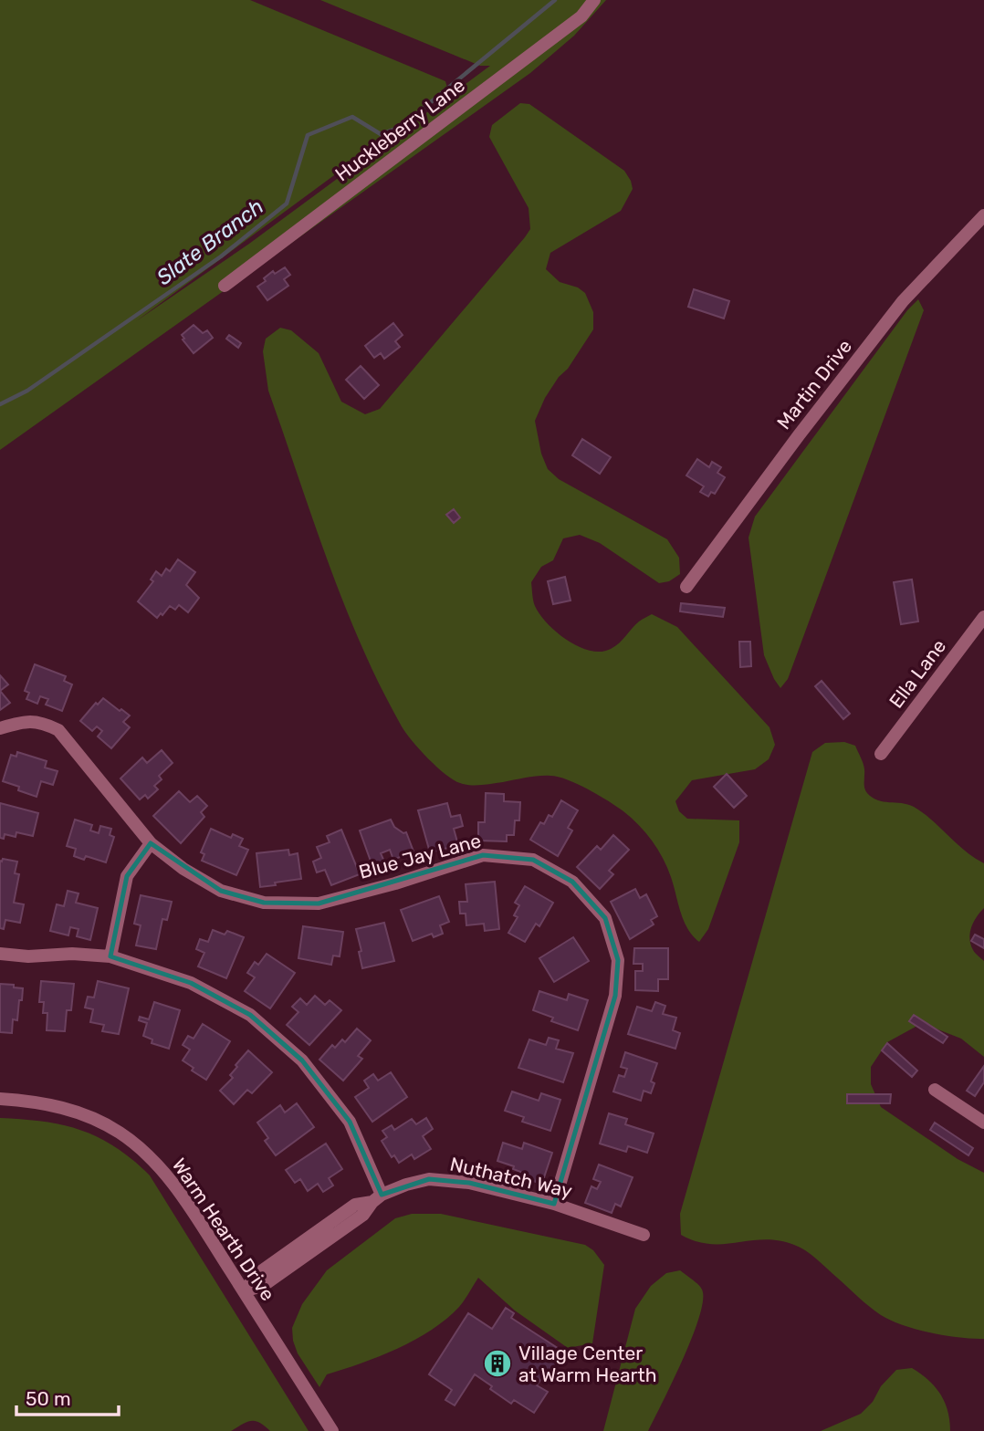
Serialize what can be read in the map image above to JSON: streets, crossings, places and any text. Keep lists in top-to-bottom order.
{
  "streets": {
    "street": [
      "Huckleberry Lane",
      "Martin Drive",
      "Ella Lane",
      "Blue Jay Lane",
      "Nuthatch Way",
      "Warm Hearth Drive"
    ]
  },
  "crossings": [
    ["Blue Jay Lane", "Nuthatch Way"],
    ["Nuthatch Way", "Warm Hearth Drive"]
  ],
  "water": ["Slate Branch"],
  "places": {
    "building": ["Village Center at Warm Hearth"]
  },
  "scale_bar": "50 m"
}
